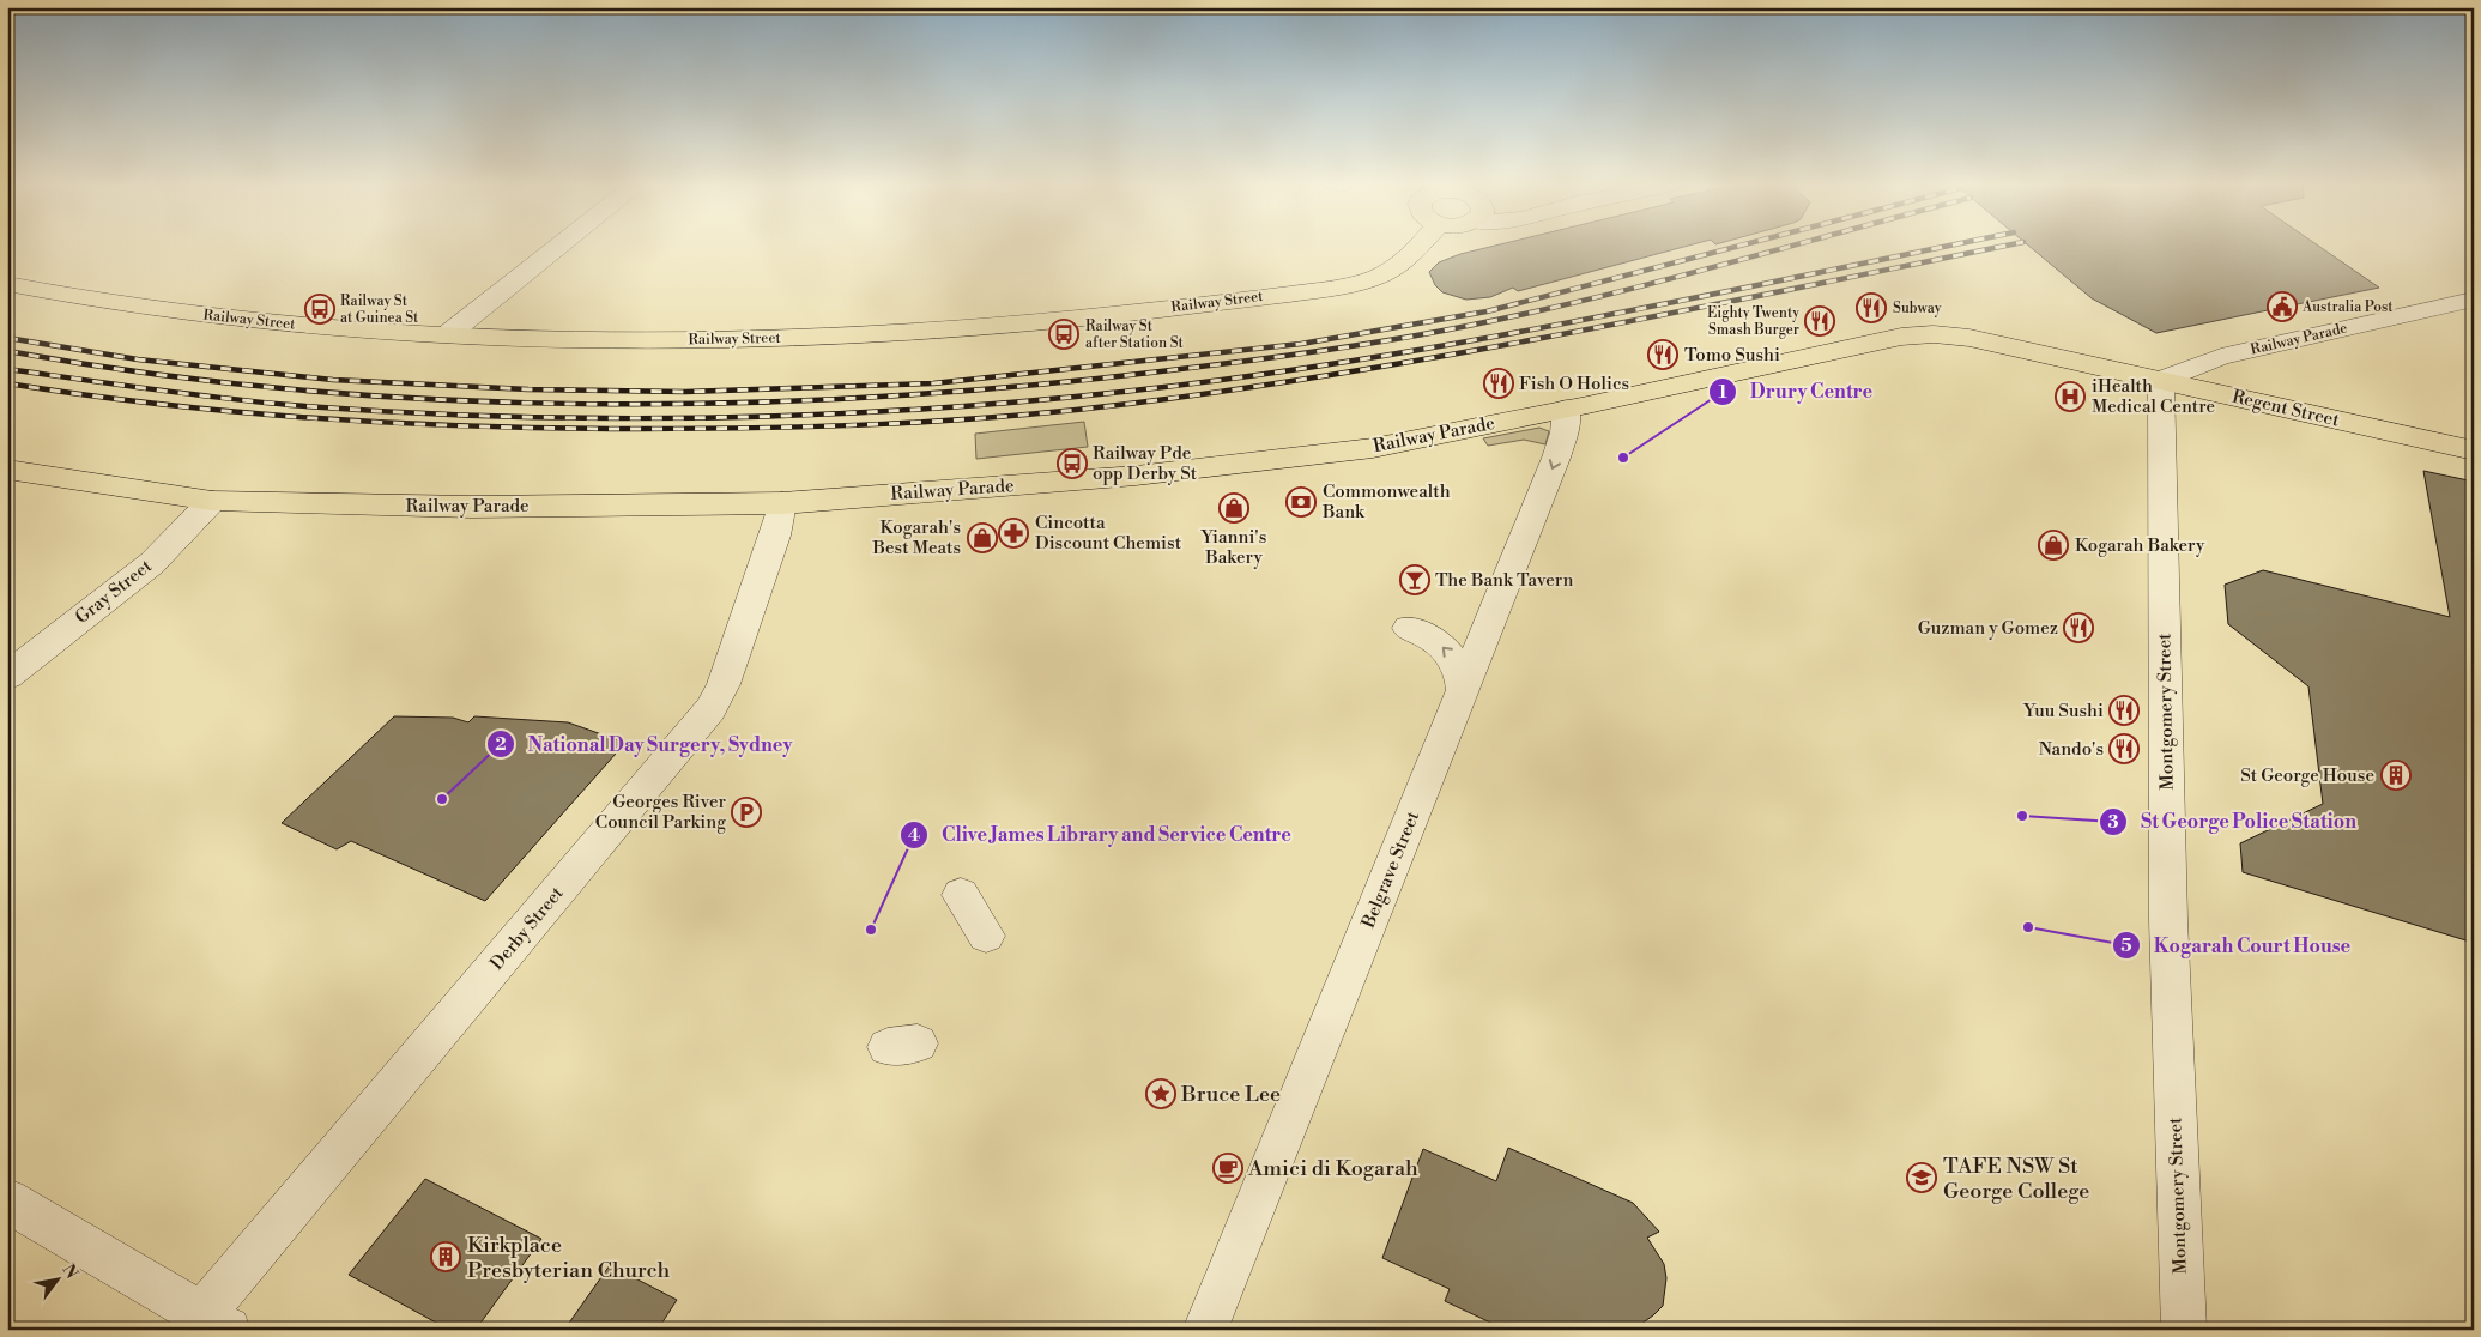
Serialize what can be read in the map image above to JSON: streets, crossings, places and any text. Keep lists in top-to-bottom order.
{
  "streets": {
    "main road": ["Railway Street", "Railway Parade", "Regent Street"],
    "street": [
      "Gray Street",
      "Montgomery Street",
      "Belgrave Street",
      "Derby Street"
    ]
  },
  "crossings": [
    ["Railway Parade", "Regent Street"],
    ["Railway Parade", "Gray Street"],
    ["Railway Parade", "Montgomery Street"],
    ["Railway Parade", "Belgrave Street"],
    ["Railway Parade", "Derby Street"],
    ["Regent Street", "Montgomery Street"]
  ],
  "places": {
    "public building": ["Australia Post"],
    "restaurant": [
      "Subway",
      "Eighty Twenty Smash Burger",
      "Tomo Sushi",
      "Fish O Holics",
      "Guzman y Gomez",
      "Yuu Sushi",
      "Nando's"
    ],
    "bus stop": ["Railway St at Guinea St", "Railway St after Station St", "Railway Pde opp Derby St"],
    "hospital": ["iHealth Medical Centre"],
    "other": [
      "Drury Centre",
      "National Day Surgery, Sydney",
      "St George Police Station",
      "Kogarah Court House",
      "Clive James Library and Service Centre"
    ],
    "bank": ["Commonwealth Bank"],
    "shop": ["Yianni's Bakery", "Kogarah's Best Meats", "Kogarah Bakery"],
    "pharmacy": ["Cincotta Discount Chemist"],
    "bar": ["The Bank Tavern"],
    "building": ["St George House", "Kirkplace Presbyterian Church"],
    "parking": ["Georges River Council Parking"],
    "place": ["Bruce Lee"],
    "cafe": ["Amici di Kogarah"],
    "school or university": ["TAFE NSW St George College"]
  },
  "north": "top right"
}
